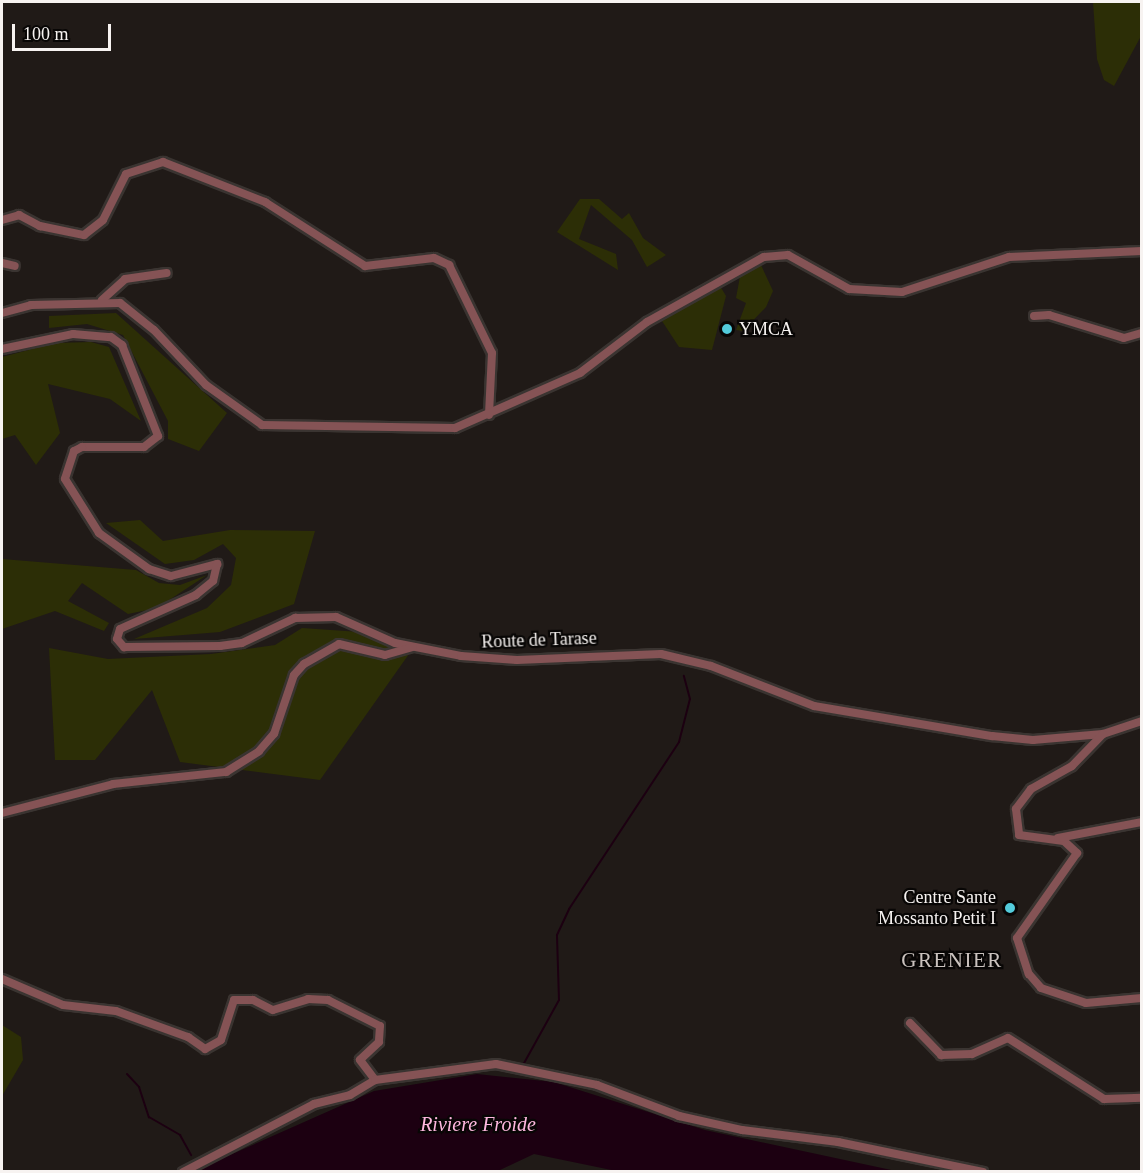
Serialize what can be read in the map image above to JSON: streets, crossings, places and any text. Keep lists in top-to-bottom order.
{
  "streets": {
    "street": ["Route de Tarase"]
  },
  "districts": ["GRENIER"],
  "water": ["Riviere Froide"],
  "places": ["YMCA", "Centre Sante Mossanto Petit I"],
  "scale_bar": "100 m"
}
